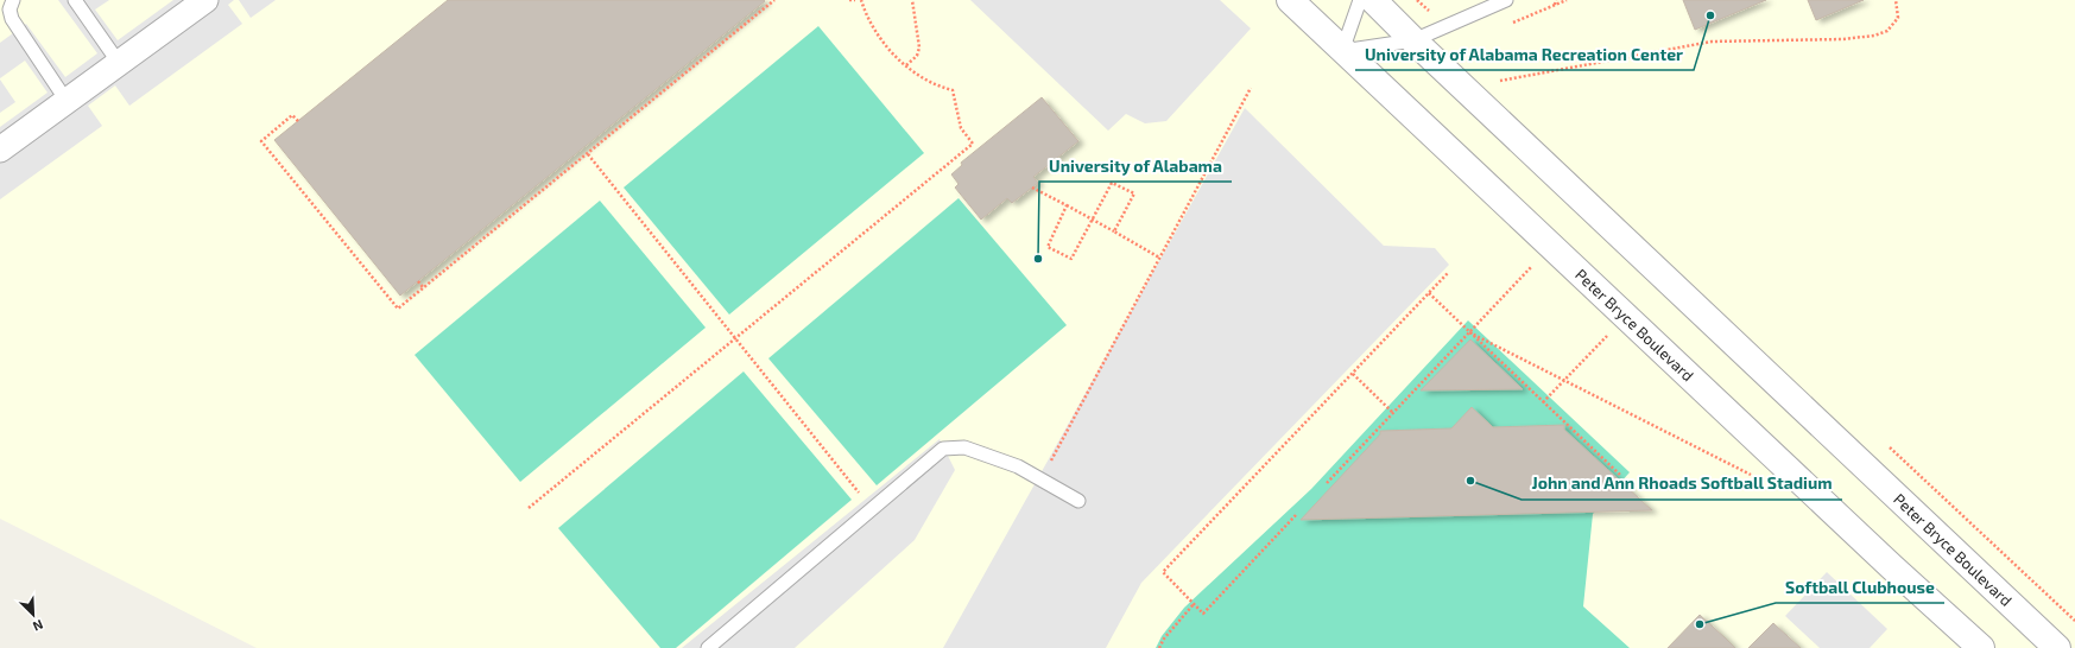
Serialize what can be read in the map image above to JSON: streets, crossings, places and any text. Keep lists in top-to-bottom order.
{
  "streets": {
    "street": ["Peter Bryce Boulevard"]
  },
  "places": [
    "University of Alabama Recreation Center",
    "University of Alabama",
    "John and Ann Rhoads Softball Stadium",
    "Softball Clubhouse"
  ],
  "north": "bottom right"
}
